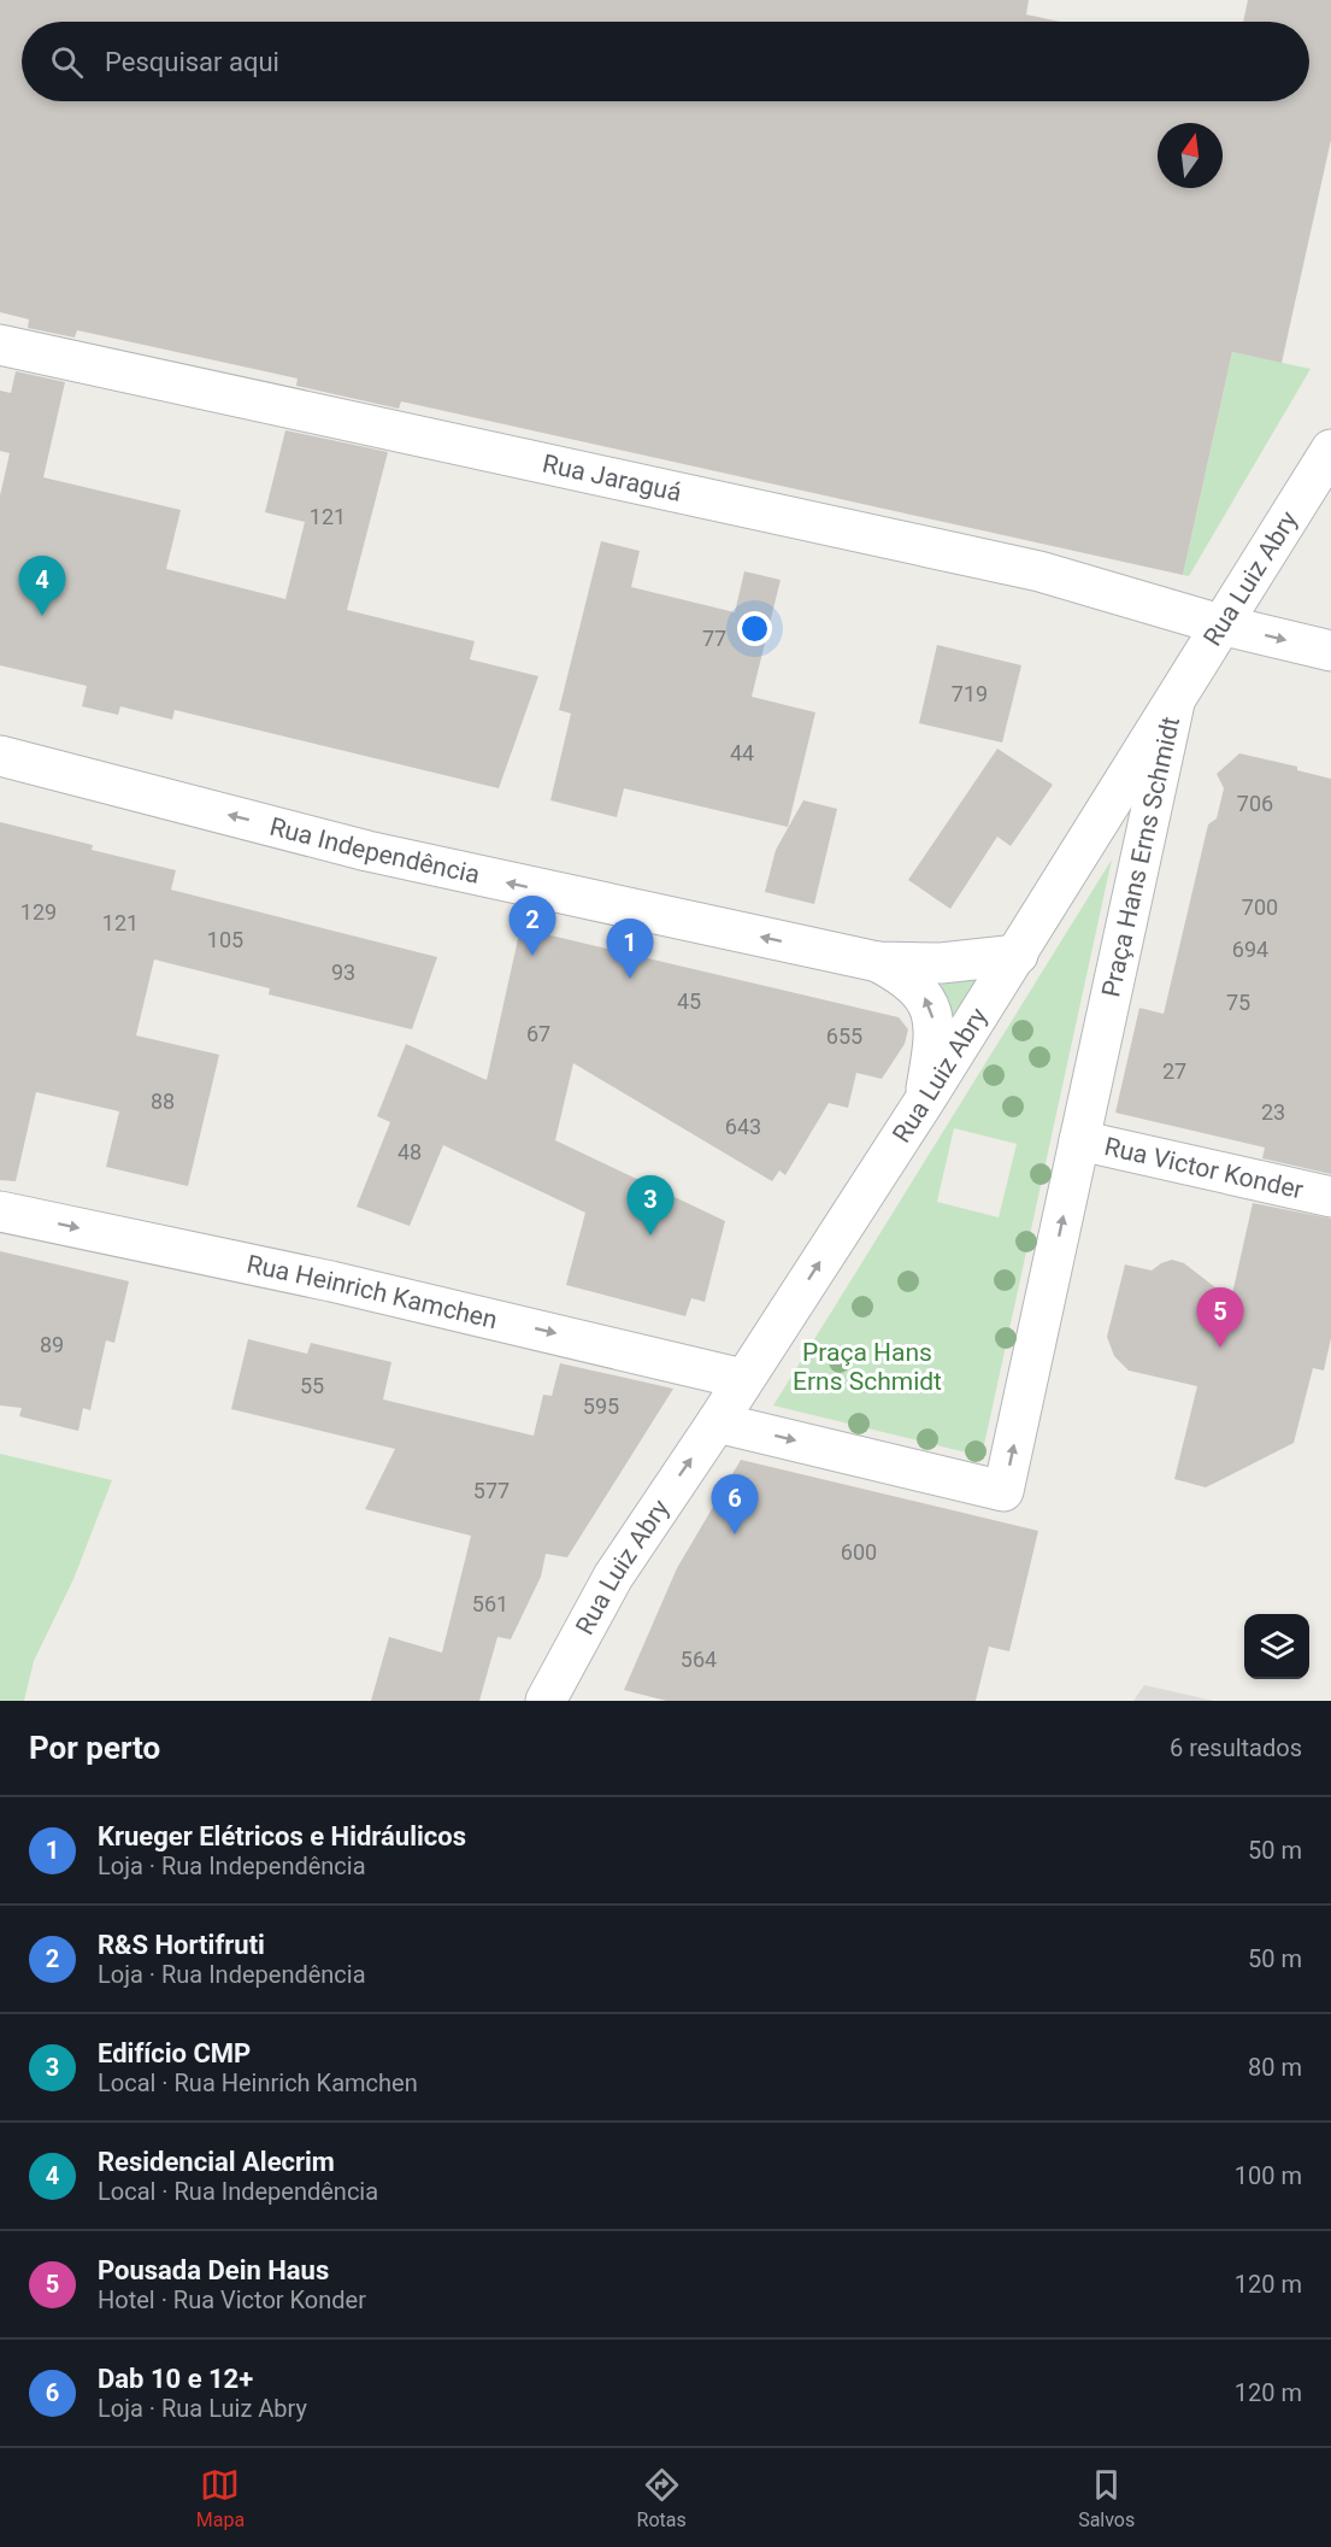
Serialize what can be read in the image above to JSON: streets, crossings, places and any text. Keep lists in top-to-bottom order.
{
  "streets": {
    "street": [
      "Rua Jaraguá",
      "Rua Luiz Abry",
      "Rua Independência",
      "Praça Hans Erns Schmidt",
      "Rua Victor Konder",
      "Rua Heinrich Kamchen"
    ]
  },
  "crossings": [
    ["Rua Jaraguá", "Rua Luiz Abry"],
    ["Rua Luiz Abry", "Rua Independência"],
    ["Rua Luiz Abry", "Praça Hans Erns Schmidt"],
    ["Rua Luiz Abry", "Rua Heinrich Kamchen"],
    ["Praça Hans Erns Schmidt", "Rua Victor Konder"]
  ],
  "one_way": ["Rua Luiz Abry", "Rua Independência", "Rua Heinrich Kamchen"],
  "parks": ["Praça Hans Erns Schmidt"],
  "house_numbers": [
    "121",
    "77",
    "719",
    "44",
    "706",
    "700",
    "129",
    "121",
    "105",
    "694",
    "93",
    "45",
    "75",
    "67",
    "655",
    "27",
    "88",
    "23",
    "643",
    "48",
    "89",
    "55",
    "595",
    "577",
    "600",
    "561",
    "564"
  ],
  "north": "top",
  "page": {
    "search": "Pesquisar aqui",
    "pins": [
      "4",
      "2",
      "1",
      "3",
      "5",
      "6"
    ],
    "heading": ["Por perto", "6 resultados"],
    "list": [
      {
        "mark": "1",
        "name": "Krueger Elétricos e Hidráulicos",
        "note": "Loja · Rua Independência",
        "value": "50 m"
      },
      {
        "mark": "2",
        "name": "R&S Hortifruti",
        "note": "Loja · Rua Independência",
        "value": "50 m"
      },
      {
        "mark": "3",
        "name": "Edifício CMP",
        "note": "Local · Rua Heinrich Kamchen",
        "value": "80 m"
      },
      {
        "mark": "4",
        "name": "Residencial Alecrim",
        "note": "Local · Rua Independência",
        "value": "100 m"
      },
      {
        "mark": "5",
        "name": "Pousada Dein Haus",
        "note": "Hotel · Rua Victor Konder",
        "value": "120 m"
      },
      {
        "mark": "6",
        "name": "Dab 10 e 12+",
        "note": "Loja · Rua Luiz Abry",
        "value": "120 m"
      }
    ],
    "nav": ["Mapa", "Rotas", "Salvos"]
  }
}
